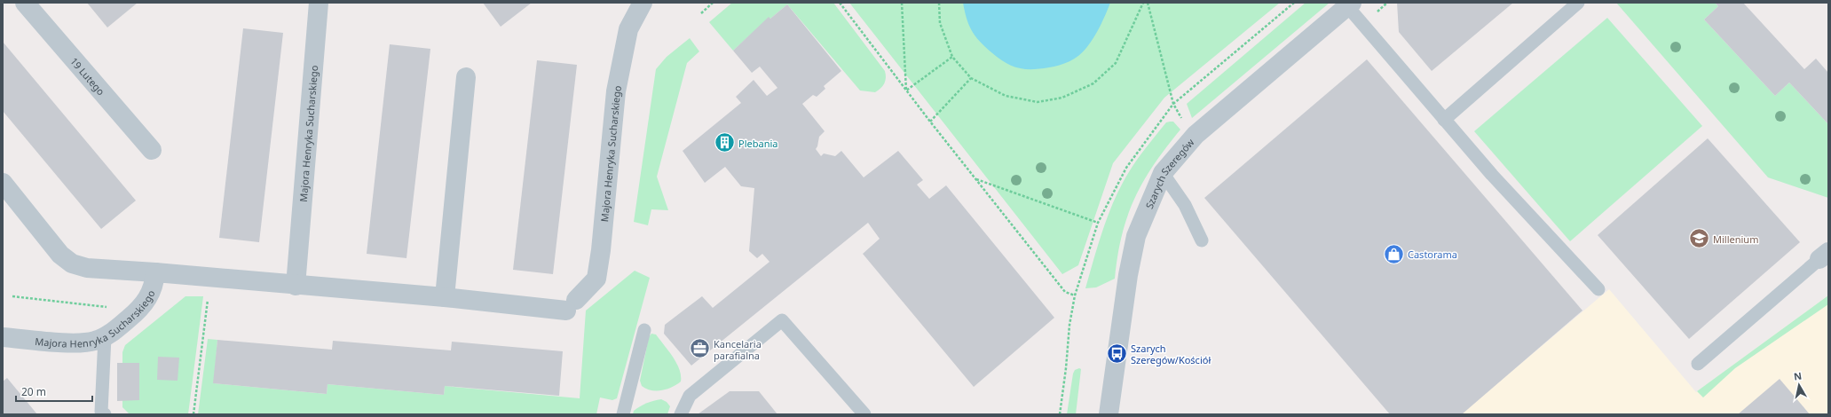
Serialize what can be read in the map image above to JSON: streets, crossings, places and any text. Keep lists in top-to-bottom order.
{
  "streets": {
    "street": ["19 Lutego", "Majora Henryka Sucharskiego", "Szarych Szeregów"]
  },
  "places": {
    "building": ["Plebania"],
    "school or university": ["Millenium"],
    "shop": ["Castorama"],
    "office": ["Kancelaria parafialna"],
    "bus stop": ["Szarych Szeregów/Kościół"]
  },
  "scale_bar": "20 m",
  "north": "top"
}
